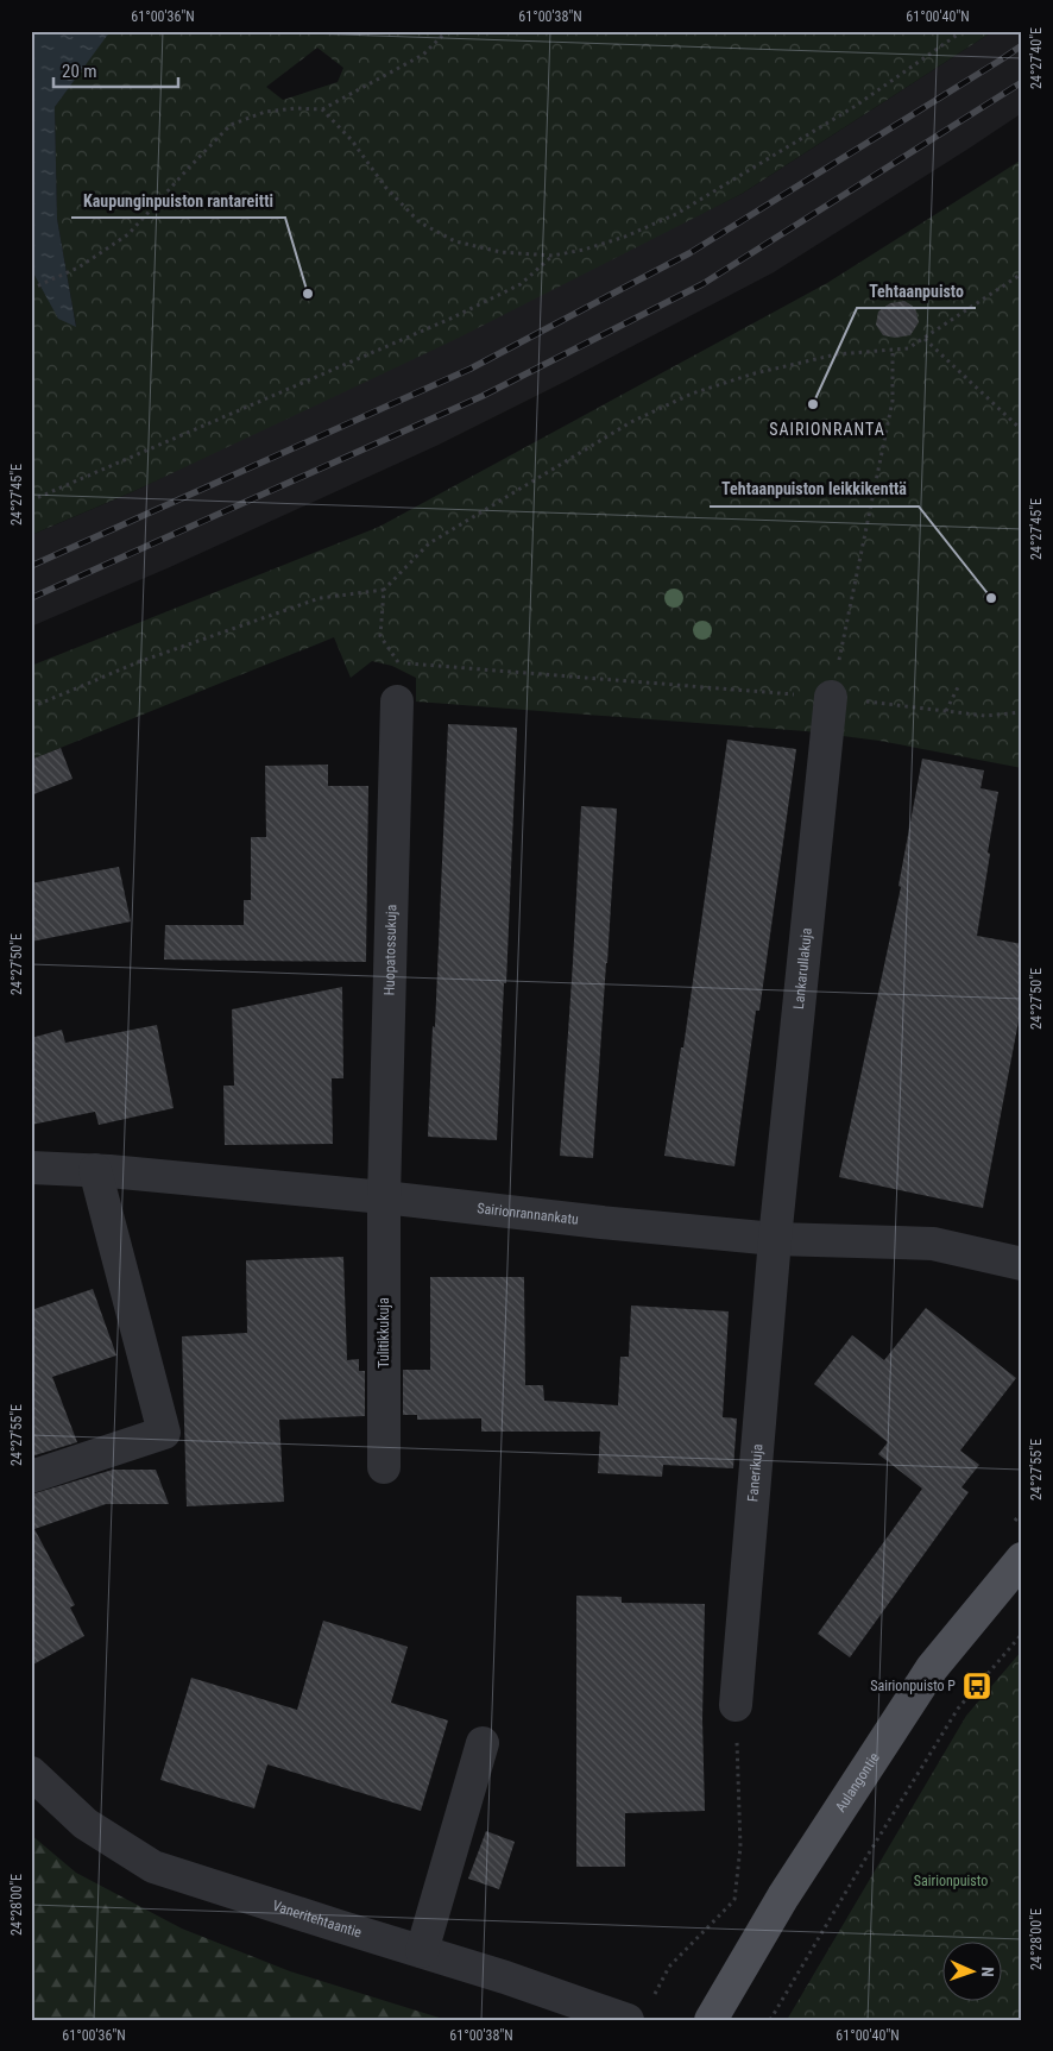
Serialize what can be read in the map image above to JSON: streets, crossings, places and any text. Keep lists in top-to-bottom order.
{
  "streets": {
    "main road": ["Aulangontie"],
    "street": [
      "Huopatossukuja",
      "Lankarullakuja",
      "Sairionrannankatu",
      "Tulitikkukuja",
      "Fanerikuja",
      "Vaneritehtaantie"
    ]
  },
  "crossings": [
    ["Huopatossukuja", "Sairionrannankatu"],
    ["Huopatossukuja", "Tulitikkukuja"],
    ["Lankarullakuja", "Sairionrannankatu"],
    ["Lankarullakuja", "Fanerikuja"],
    ["Sairionrannankatu", "Tulitikkukuja"],
    ["Sairionrannankatu", "Fanerikuja"]
  ],
  "districts": ["SAIRIONRANTA"],
  "parks": ["Sairionpuisto"],
  "places": {
    "other": ["Kaupunginpuiston rantareitti", "Tehtaanpuisto", "Tehtaanpuiston leikkikenttä"],
    "bus stop": ["Sairionpuisto P"]
  },
  "scale_bar": "20 m",
  "north": "right",
  "coordinates": [
    "61°00'36\"N",
    "61°00'38\"N",
    "61°00'40\"N",
    "24°27'40\"E",
    "24°27'45\"E",
    "24°27'50\"E",
    "24°27'55\"E",
    "24°28'00\"E"
  ]
}
